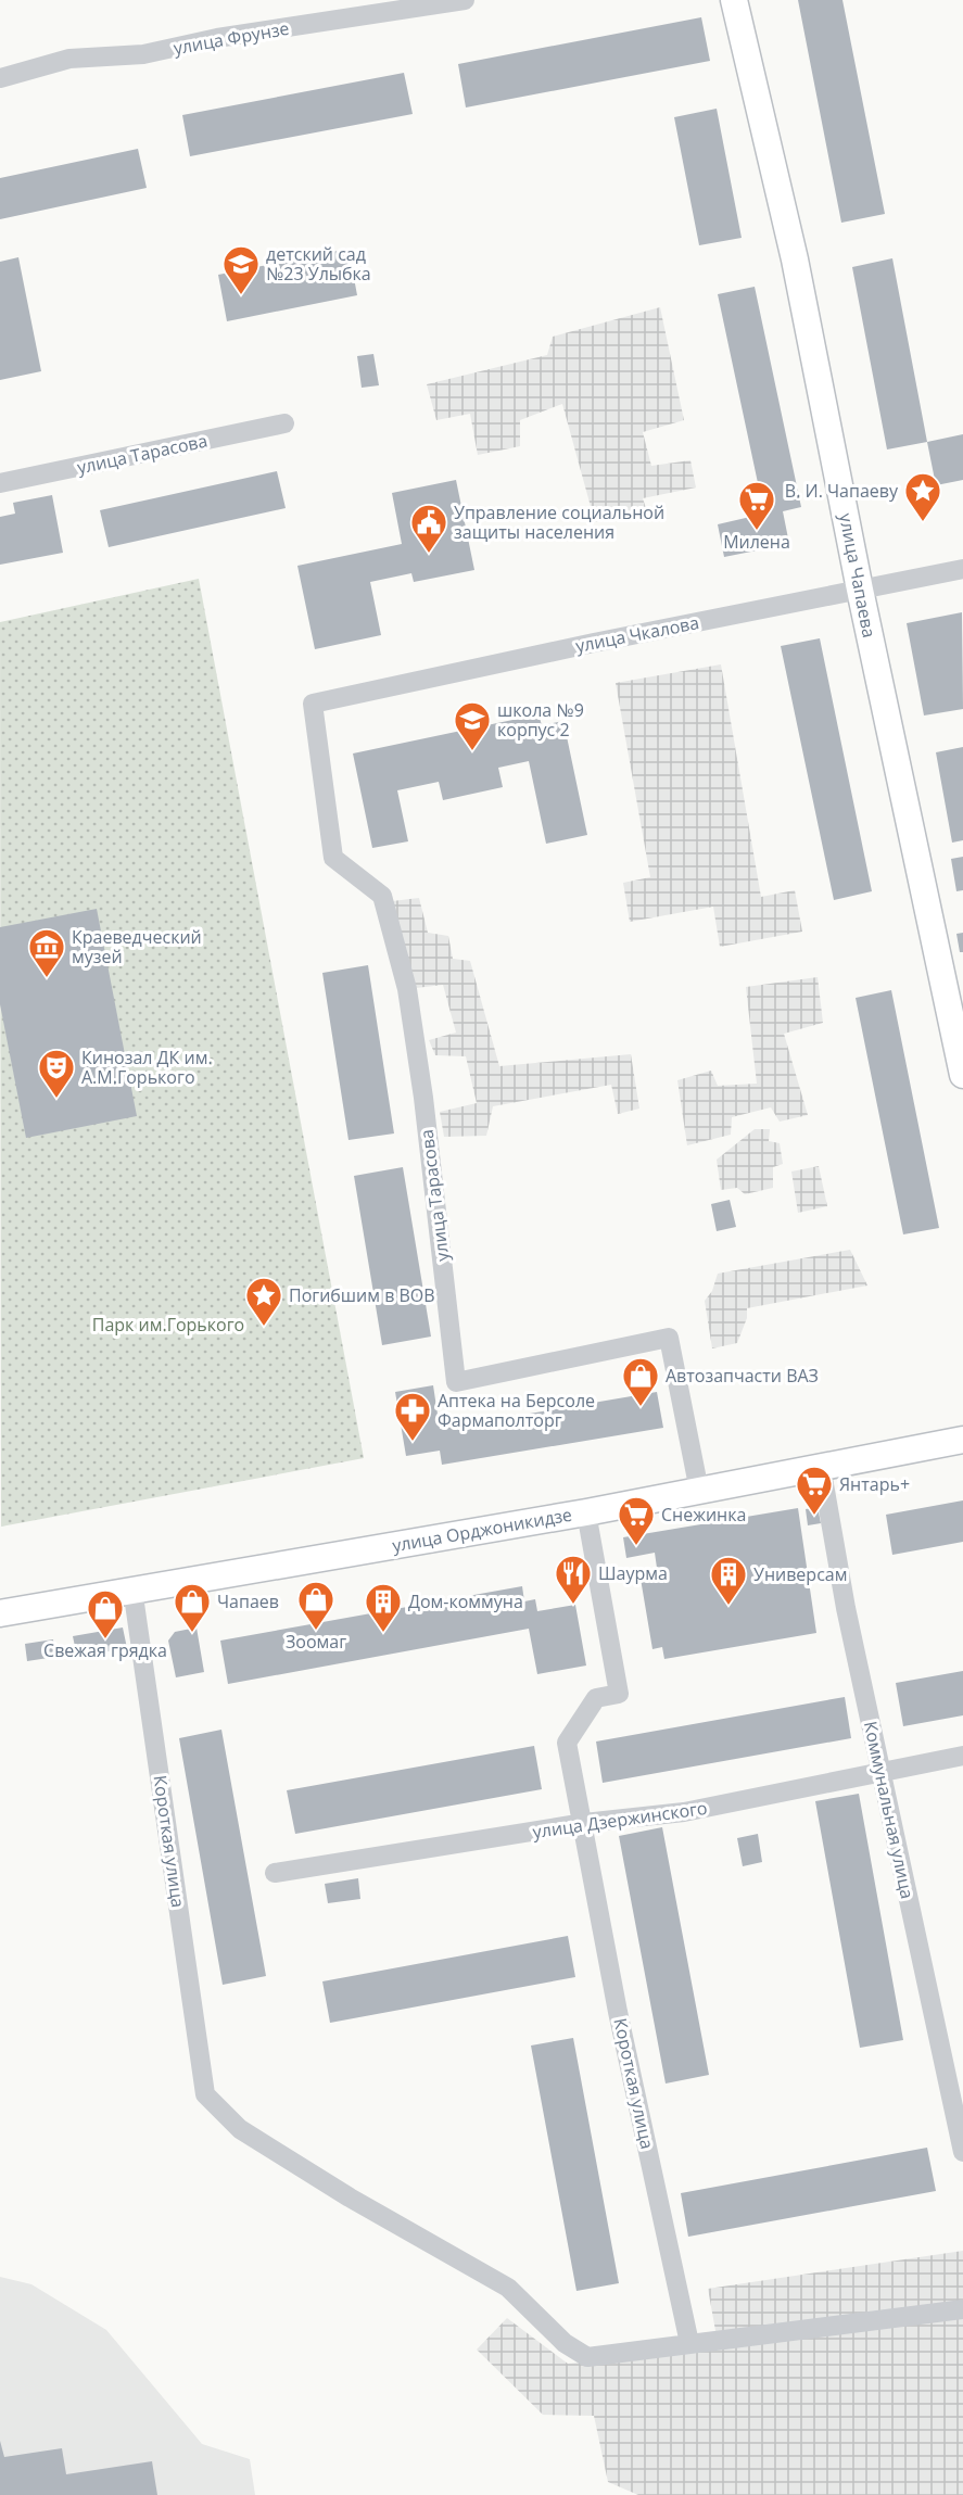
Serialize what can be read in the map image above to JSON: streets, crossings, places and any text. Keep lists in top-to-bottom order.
{
  "streets": {
    "street": [
      "улица Фрунзе",
      "улица Тарасова",
      "улица Чапаева",
      "улица Чкалова",
      "улица Орджоникидзе",
      "Коммунальная улица",
      "улица Дзержинского",
      "Короткая улица"
    ]
  },
  "crossings": [
    ["улица Тарасова", "улица Чкалова"],
    ["улица Тарасова", "улица Орджоникидзе"],
    ["улица Чапаева", "улица Чкалова"],
    ["улица Орджоникидзе", "Коммунальная улица"],
    ["улица Орджоникидзе", "Короткая улица"],
    ["Коммунальная улица", "улица Дзержинского"],
    ["улица Дзержинского", "Короткая улица"]
  ],
  "parks": ["Парк им.Горького"],
  "places": {
    "school or university": ["детский сад №23 Улыбка", "школа №9 корпус 2"],
    "place": ["В. И. Чапаеву", "Погибшим в ВОВ"],
    "supermarket": ["Милена", "Янтарь+", "Снежинка"],
    "public building": ["Управление социальной защиты населения"],
    "museum": ["Краеведческий музей"],
    "theatre": ["Кинозал ДК им. А.М.Горького"],
    "shop": [
      "Автозапчасти ВАЗ",
      "Зоомаг",
      "Чапаев",
      "Свежая грядка"
    ],
    "pharmacy": ["Аптека на Берсоле Фармаполторг"],
    "restaurant": ["Шаурма"],
    "building": ["Универсам", "Дом-коммуна"]
  }
}
